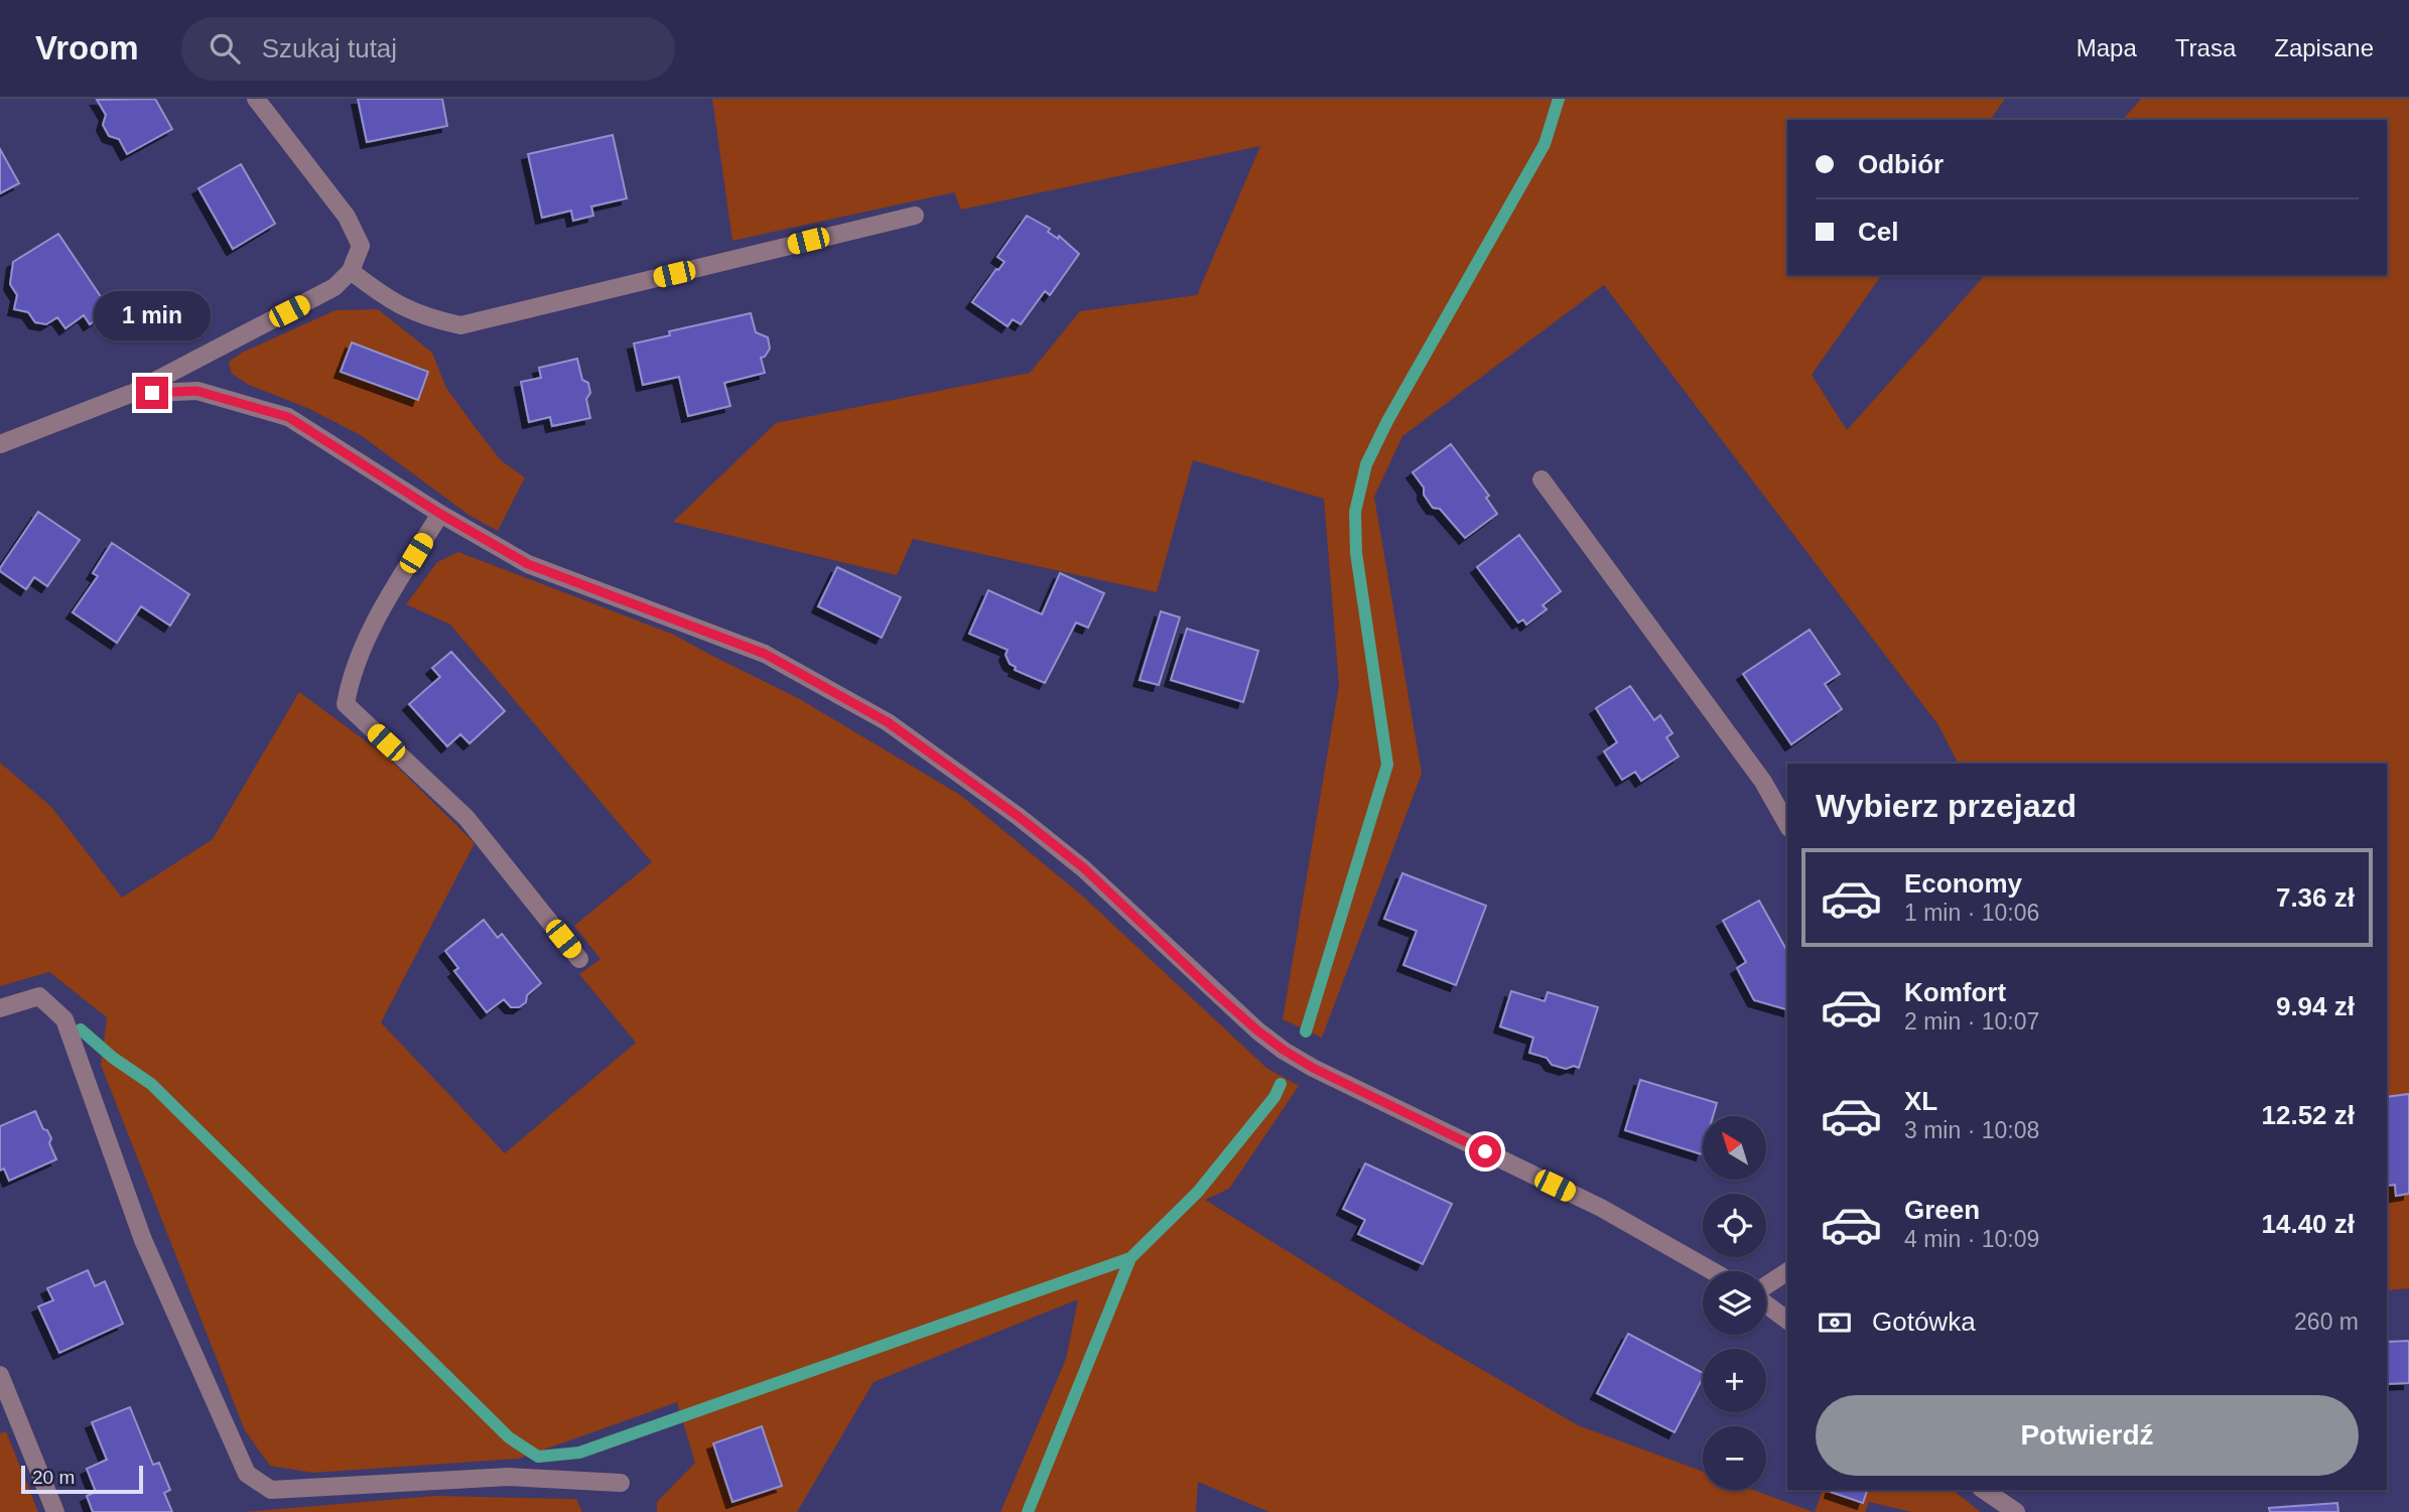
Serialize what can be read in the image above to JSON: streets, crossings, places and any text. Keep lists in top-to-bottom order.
{
  "scale_bar": "20 m",
  "north": "top left",
  "page": {
    "header": "Vroom",
    "search": "Szukaj tutaj",
    "nav": ["Mapa", "Trasa", "Zapisane"],
    "banner": ["Odbiór", "Cel"],
    "bubble": "1 min",
    "heading": "Wybierz przejazd",
    "list": [
      {
        "name": "Economy",
        "note": "1 min · 10:06",
        "value": "7.36 zł"
      },
      {
        "name": "Komfort",
        "note": "2 min · 10:07",
        "value": "9.94 zł"
      },
      {
        "name": "XL",
        "note": "3 min · 10:08",
        "value": "12.52 zł"
      },
      {
        "name": "Green",
        "note": "4 min · 10:09",
        "value": "14.40 zł"
      }
    ],
    "map_buttons": ["+", "−"],
    "pay": ["Gotówka", "260 m"],
    "buttons": "Potwierdź",
    "scale": "20 m"
  }
}
